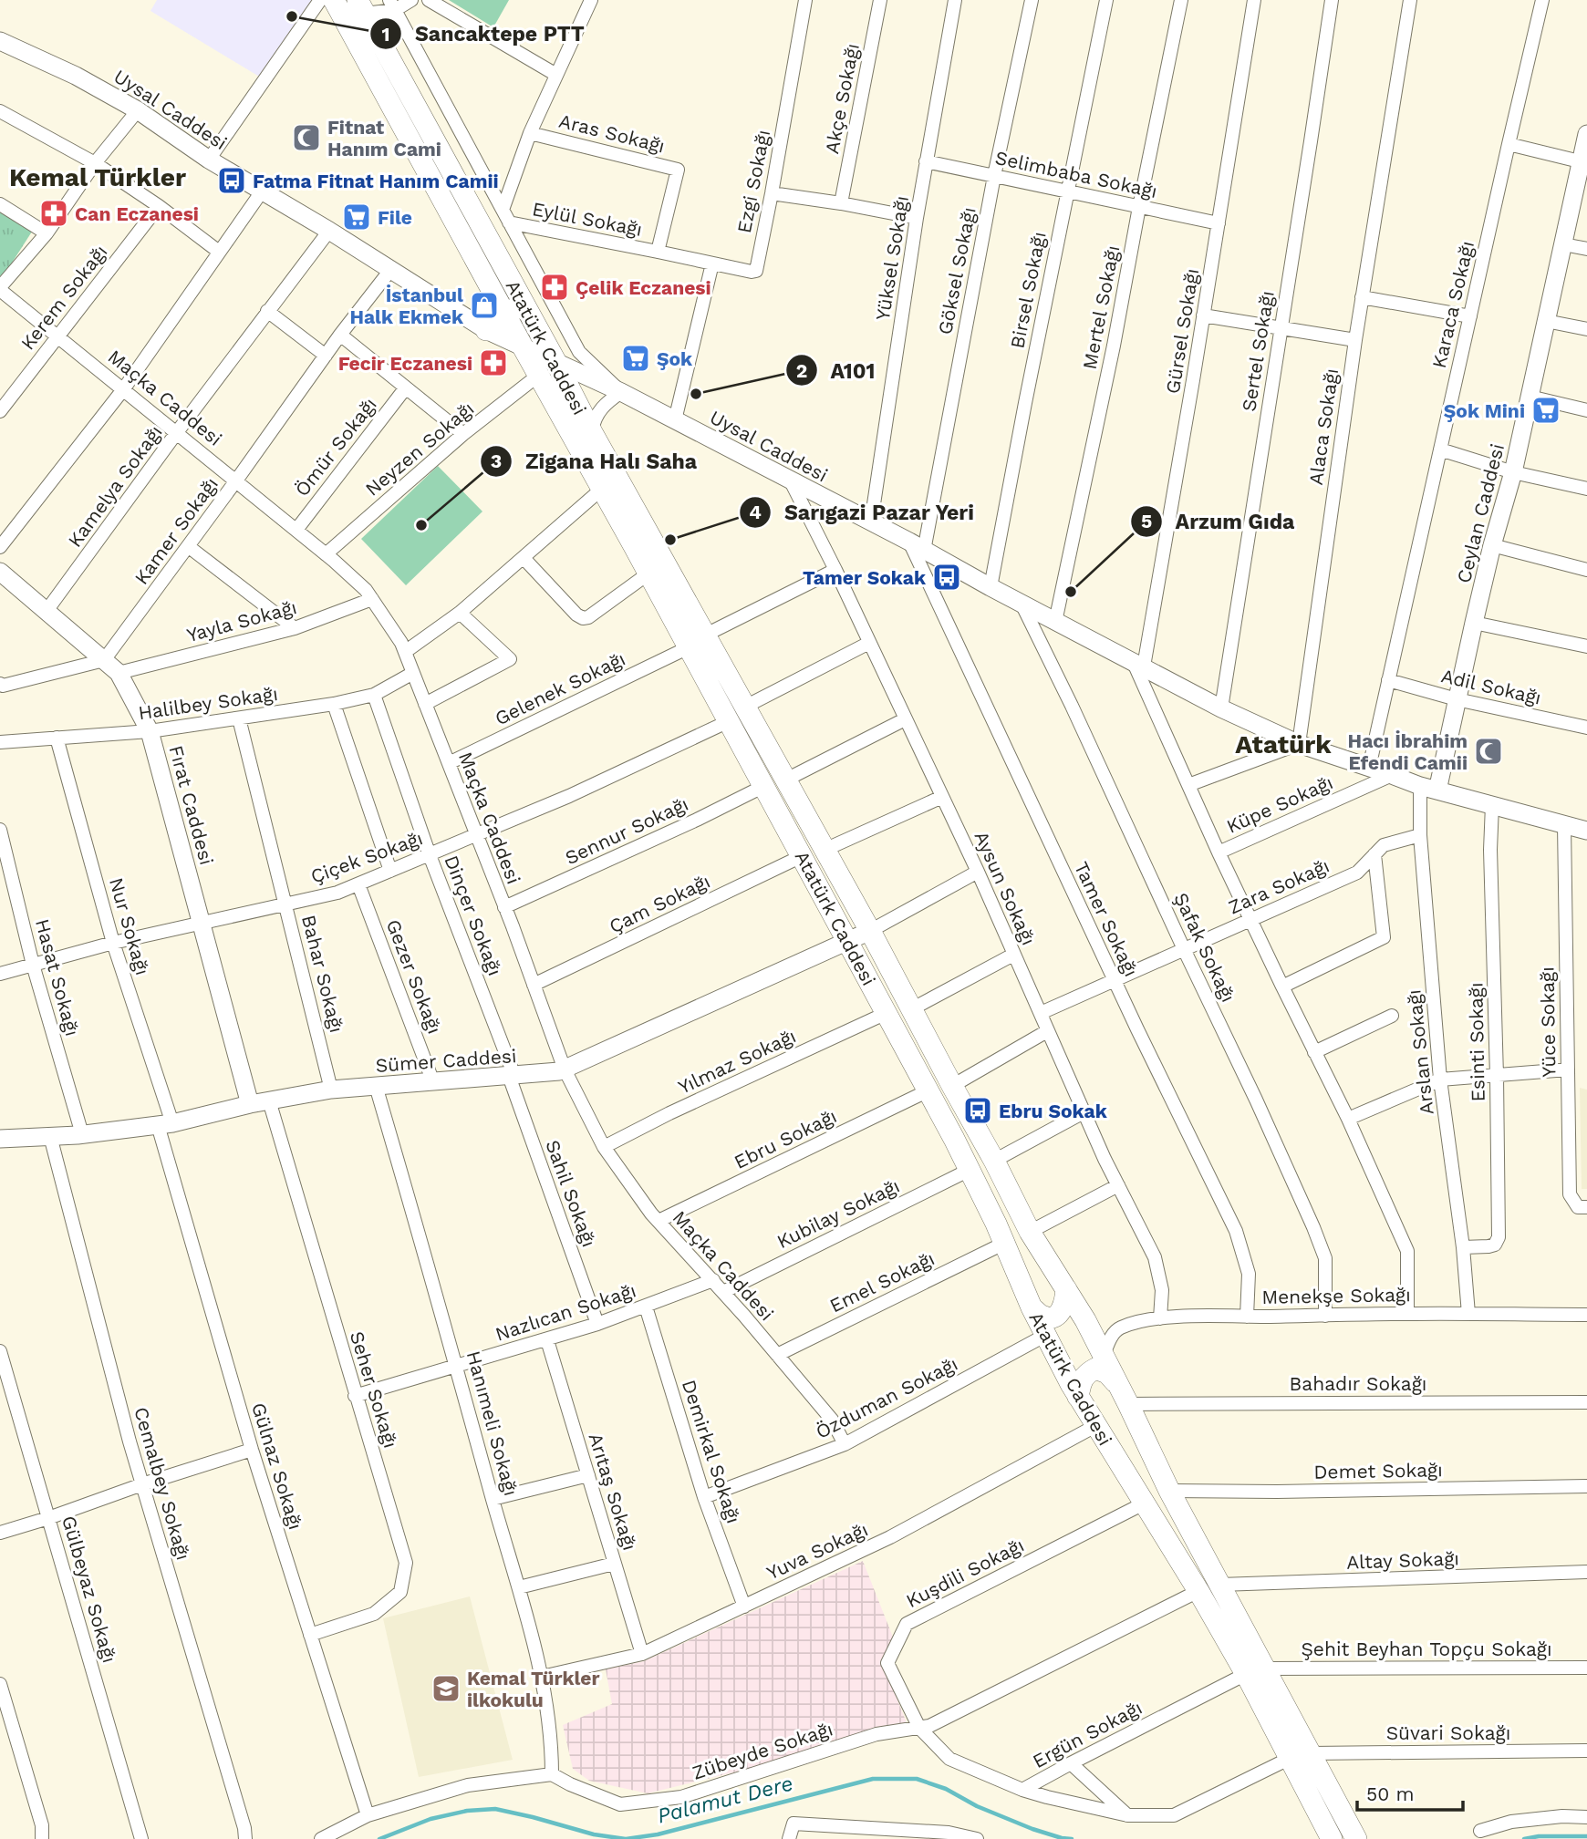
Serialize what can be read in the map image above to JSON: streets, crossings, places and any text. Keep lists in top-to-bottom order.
{
  "streets": {
    "main road": ["Atatürk Caddesi"],
    "street": [
      "Akçe Sokağı",
      "Uysal Caddesi",
      "Aras Sokağı",
      "Selimbaba Sokağı",
      "Ezgi Sokağı",
      "Eylül Sokağı",
      "Yüksel Sokağı",
      "Göksel Sokağı",
      "Birsel Sokağı",
      "Kerem Sokağı",
      "Karaca Sokağı",
      "Mertel Sokağı",
      "Gürsel Sokağı",
      "Sertel Sokağı",
      "Maçka Caddesi",
      "Alaca Sokağı",
      "Ömür Sokağı",
      "Neyzen Sokağı",
      "Kamelya Sokağı",
      "Ceylan Caddesi",
      "Kamer Sokağı",
      "Yayla Sokağı",
      "Adil Sokağı",
      "Gelenek Sokağı",
      "Halilbey Sokağı",
      "Küpe Sokağı",
      "Fırat Caddesi",
      "Sennur Sokağı",
      "Çiçek Sokağı",
      "Zara Sokağı",
      "Aysun Sokağı",
      "Çam Sokağı",
      "Dinçer Sokağı",
      "Tamer Sokağı",
      "Nur Sokağı",
      "Şafak Sokağı",
      "Bahar Sokağı",
      "Gezer Sokağı",
      "Hasat Sokağı",
      "Yüce Sokağı",
      "Esinti Sokağı",
      "Arslan Sokağı",
      "Sümer Caddesi",
      "Yılmaz Sokağı",
      "Ebru Sokağı",
      "Sahil Sokağı",
      "Kubilay Sokağı",
      "Emel Sokağı",
      "Menekşe Sokağı",
      "Nazlıcan Sokağı",
      "Bahadır Sokağı",
      "Seher Sokağı",
      "Özduman Sokağı",
      "Hanımeli Sokağı",
      "Demirkal Sokağı",
      "Gülnaz Sokağı",
      "Demet Sokağı",
      "Cemalbey Sokağı",
      "Arıtaş Sokağı",
      "Yuva Sokağı",
      "Altay Sokağı",
      "Kuşdili Sokağı",
      "Gülbeyaz Sokağı",
      "Şehit Beyhan Topçu Sokağı",
      "Süvari Sokağı",
      "Ergün Sokağı",
      "Zübeyde Sokağı"
    ]
  },
  "crossings": [
    ["Uysal Caddesi", "Yüksel Sokağı"],
    ["Uysal Caddesi", "Göksel Sokağı"],
    ["Uysal Caddesi", "Birsel Sokağı"],
    ["Uysal Caddesi", "Karaca Sokağı"],
    ["Uysal Caddesi", "Mertel Sokağı"],
    ["Uysal Caddesi", "Gürsel Sokağı"],
    ["Uysal Caddesi", "Atatürk Caddesi"],
    ["Uysal Caddesi", "Sertel Sokağı"],
    ["Uysal Caddesi", "Alaca Sokağı"],
    ["Uysal Caddesi", "Kamelya Sokağı"],
    ["Uysal Caddesi", "Ceylan Caddesi"],
    ["Uysal Caddesi", "Kamer Sokağı"],
    ["Uysal Caddesi", "Küpe Sokağı"],
    ["Uysal Caddesi", "Aysun Sokağı"],
    ["Uysal Caddesi", "Tamer Sokağı"],
    ["Uysal Caddesi", "Şafak Sokağı"],
    ["Uysal Caddesi", "Yüce Sokağı"],
    ["Uysal Caddesi", "Esinti Sokağı"],
    ["Uysal Caddesi", "Arslan Sokağı"],
    ["Aras Sokağı", "Ezgi Sokağı"],
    ["Aras Sokağı", "Eylül Sokağı"],
    ["Selimbaba Sokağı", "Yüksel Sokağı"],
    ["Selimbaba Sokağı", "Göksel Sokağı"],
    ["Selimbaba Sokağı", "Birsel Sokağı"],
    ["Selimbaba Sokağı", "Mertel Sokağı"],
    ["Selimbaba Sokağı", "Gürsel Sokağı"],
    ["Ezgi Sokağı", "Eylül Sokağı"],
    ["Göksel Sokağı", "Tamer Sokağı"],
    ["Kerem Sokağı", "Maçka Caddesi"],
    ["Karaca Sokağı", "Adil Sokağı"],
    ["Atatürk Caddesi", "Neyzen Sokağı"],
    ["Atatürk Caddesi", "Gelenek Sokağı"],
    ["Atatürk Caddesi", "Sennur Sokağı"],
    ["Atatürk Caddesi", "Çiçek Sokağı"],
    ["Atatürk Caddesi", "Çam Sokağı"],
    ["Atatürk Caddesi", "Sümer Caddesi"],
    ["Atatürk Caddesi", "Yılmaz Sokağı"],
    ["Atatürk Caddesi", "Ebru Sokağı"],
    ["Atatürk Caddesi", "Kubilay Sokağı"],
    ["Atatürk Caddesi", "Emel Sokağı"],
    ["Atatürk Caddesi", "Menekşe Sokağı"],
    ["Atatürk Caddesi", "Bahadır Sokağı"],
    ["Atatürk Caddesi", "Özduman Sokağı"],
    ["Atatürk Caddesi", "Demet Sokağı"],
    ["Atatürk Caddesi", "Yuva Sokağı"],
    ["Atatürk Caddesi", "Altay Sokağı"],
    ["Atatürk Caddesi", "Kuşdili Sokağı"],
    ["Atatürk Caddesi", "Şehit Beyhan Topçu Sokağı"],
    ["Atatürk Caddesi", "Süvari Sokağı"],
    ["Atatürk Caddesi", "Ergün Sokağı"],
    ["Atatürk Caddesi", "Zübeyde Sokağı"],
    ["Maçka Caddesi", "Ömür Sokağı"],
    ["Maçka Caddesi", "Neyzen Sokağı"],
    ["Maçka Caddesi", "Kamelya Sokağı"],
    ["Maçka Caddesi", "Kamer Sokağı"],
    ["Maçka Caddesi", "Yayla Sokağı"],
    ["Maçka Caddesi", "Gelenek Sokağı"],
    ["Maçka Caddesi", "Halilbey Sokağı"],
    ["Maçka Caddesi", "Sennur Sokağı"],
    ["Maçka Caddesi", "Çiçek Sokağı"],
    ["Maçka Caddesi", "Çam Sokağı"],
    ["Maçka Caddesi", "Sümer Caddesi"],
    ["Maçka Caddesi", "Yılmaz Sokağı"],
    ["Maçka Caddesi", "Ebru Sokağı"],
    ["Maçka Caddesi", "Kubilay Sokağı"],
    ["Maçka Caddesi", "Emel Sokağı"],
    ["Maçka Caddesi", "Nazlıcan Sokağı"],
    ["Maçka Caddesi", "Özduman Sokağı"],
    ["Kamelya Sokağı", "Fırat Caddesi"],
    ["Ceylan Caddesi", "Adil Sokağı"],
    ["Ceylan Caddesi", "Arslan Sokağı"],
    ["Kamer Sokağı", "Fırat Caddesi"],
    ["Yayla Sokağı", "Fırat Caddesi"],
    ["Halilbey Sokağı", "Fırat Caddesi"],
    ["Halilbey Sokağı", "Dinçer Sokağı"],
    ["Halilbey Sokağı", "Nur Sokağı"],
    ["Halilbey Sokağı", "Bahar Sokağı"],
    ["Fırat Caddesi", "Çiçek Sokağı"],
    ["Fırat Caddesi", "Sümer Caddesi"],
    ["Çiçek Sokağı", "Dinçer Sokağı"],
    ["Çiçek Sokağı", "Nur Sokağı"],
    ["Çiçek Sokağı", "Bahar Sokağı"],
    ["Çiçek Sokağı", "Gezer Sokağı"],
    ["Çiçek Sokağı", "Hasat Sokağı"],
    ["Zara Sokağı", "Aysun Sokağı"],
    ["Zara Sokağı", "Tamer Sokağı"],
    ["Zara Sokağı", "Şafak Sokağı"],
    ["Zara Sokağı", "Arslan Sokağı"],
    ["Aysun Sokağı", "Menekşe Sokağı"],
    ["Dinçer Sokağı", "Sümer Caddesi"],
    ["Dinçer Sokağı", "Sahil Sokağı"],
    ["Tamer Sokağı", "Menekşe Sokağı"],
    ["Nur Sokağı", "Sümer Caddesi"],
    ["Nur Sokağı", "Gülnaz Sokağı"],
    ["Şafak Sokağı", "Menekşe Sokağı"],
    ["Bahar Sokağı", "Sümer Caddesi"],
    ["Gezer Sokağı", "Sümer Caddesi"],
    ["Hasat Sokağı", "Sümer Caddesi"],
    ["Esinti Sokağı", "Arslan Sokağı"],
    ["Arslan Sokağı", "Menekşe Sokağı"],
    ["Sümer Caddesi", "Sahil Sokağı"],
    ["Sümer Caddesi", "Seher Sokağı"],
    ["Sümer Caddesi", "Hanımeli Sokağı"],
    ["Sümer Caddesi", "Gülnaz Sokağı"],
    ["Sümer Caddesi", "Cemalbey Sokağı"],
    ["Sahil Sokağı", "Nazlıcan Sokağı"],
    ["Nazlıcan Sokağı", "Seher Sokağı"],
    ["Nazlıcan Sokağı", "Hanımeli Sokağı"],
    ["Nazlıcan Sokağı", "Demirkal Sokağı"],
    ["Nazlıcan Sokağı", "Arıtaş Sokağı"],
    ["Seher Sokağı", "Gülnaz Sokağı"],
    ["Özduman Sokağı", "Demirkal Sokağı"],
    ["Hanımeli Sokağı", "Yuva Sokağı"],
    ["Hanımeli Sokağı", "Zübeyde Sokağı"],
    ["Demirkal Sokağı", "Yuva Sokağı"],
    ["Arıtaş Sokağı", "Yuva Sokağı"],
    ["Kuşdili Sokağı", "Ergün Sokağı"],
    ["Kuşdili Sokağı", "Zübeyde Sokağı"],
    ["Şehit Beyhan Topçu Sokağı", "Ergün Sokağı"],
    ["Ergün Sokağı", "Zübeyde Sokağı"]
  ],
  "districts": ["Kemal Türkler", "Atatürk"],
  "water": ["Palamut Dere"],
  "places": {
    "other": [
      "Sancaktepe PTT",
      "A101",
      "Zigana Halı Saha",
      "Sarıgazi Pazar Yeri",
      "Arzum Gıda"
    ],
    "mosque": ["Fitnat Hanım Cami", "Hacı İbrahim Efendi Camii"],
    "bus stop": ["Fatma Fitnat Hanım Camii", "Tamer Sokak", "Ebru Sokak"],
    "pharmacy": ["Can Eczanesi", "Çelik Eczanesi", "Fecir Eczanesi"],
    "supermarket": ["File", "Şok", "Şok Mini"],
    "shop": ["İstanbul Halk Ekmek"],
    "school or university": ["Kemal Türkler ilkokulu"]
  },
  "scale_bar": "50 m"
}
